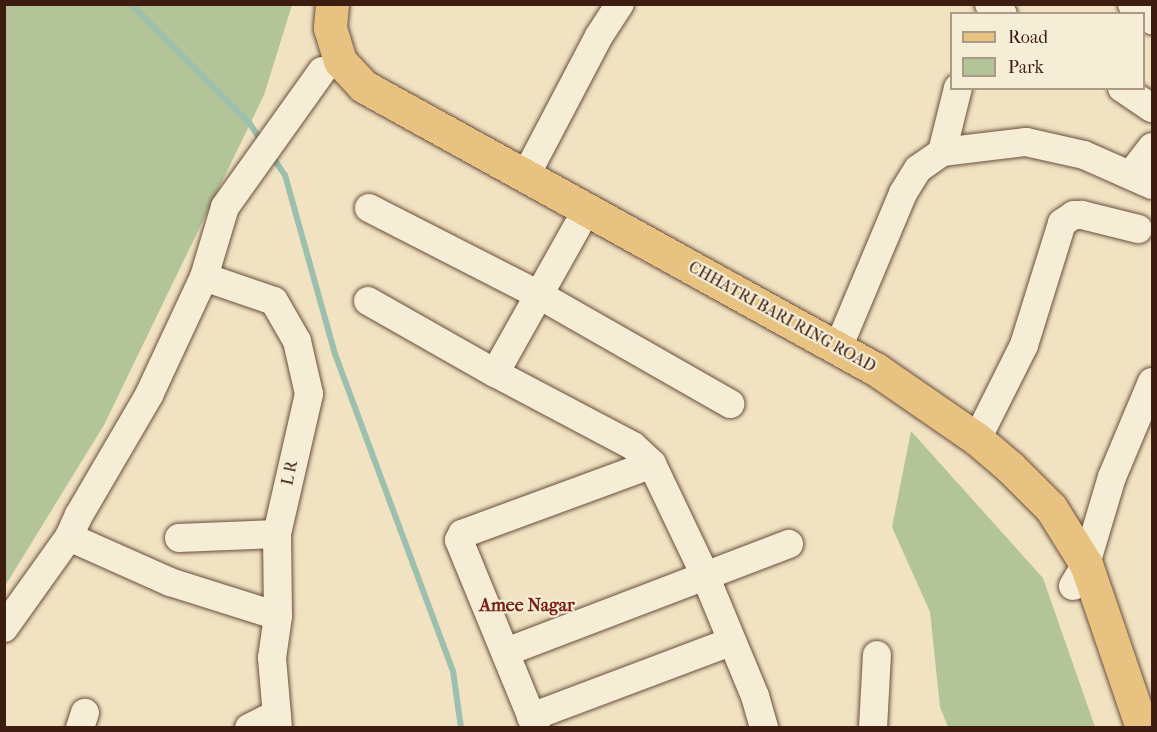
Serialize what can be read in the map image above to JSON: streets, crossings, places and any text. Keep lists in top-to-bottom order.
{
  "streets": {
    "main road": ["CHHATRI BARI RING ROAD"],
    "street": ["L R"]
  },
  "districts": ["Amee Nagar"],
  "legend": ["Road", "Park"]
}
